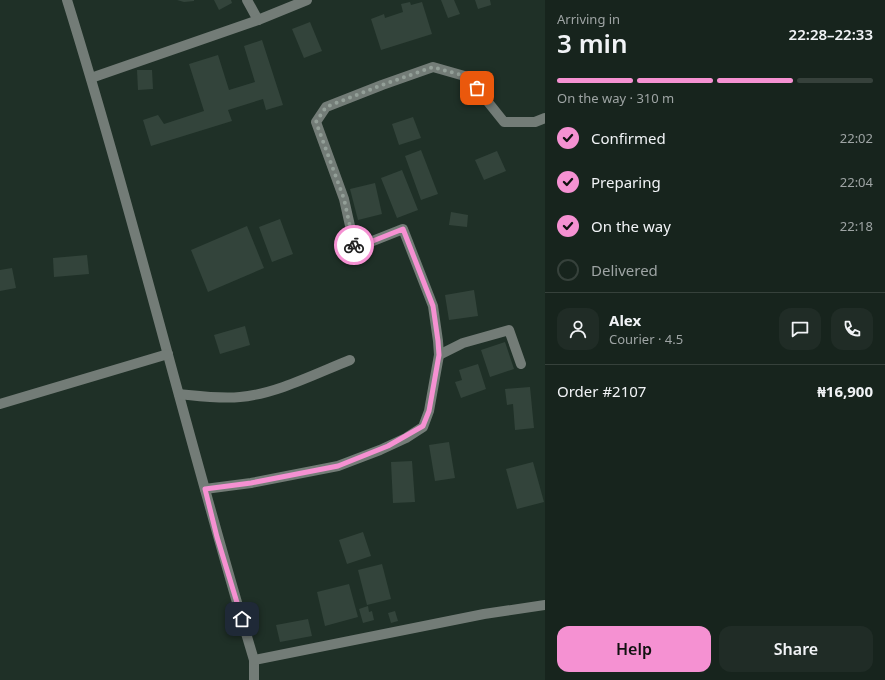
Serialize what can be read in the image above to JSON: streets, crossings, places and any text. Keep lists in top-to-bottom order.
{
  "page": {
    "heading": ["3 min", "Arriving in", "22:28–22:33"],
    "panel": [
      "Alex",
      "Courier · 4.5",
      "Order #2107",
      "₦16,900"
    ],
    "bar": "On the way · 310 m",
    "list": [
      ["Confirmed", "22:02"],
      ["Preparing", "22:04"],
      ["On the way", "22:18"],
      "Delivered"
    ],
    "buttons": ["Help", "Share"]
  }
}
